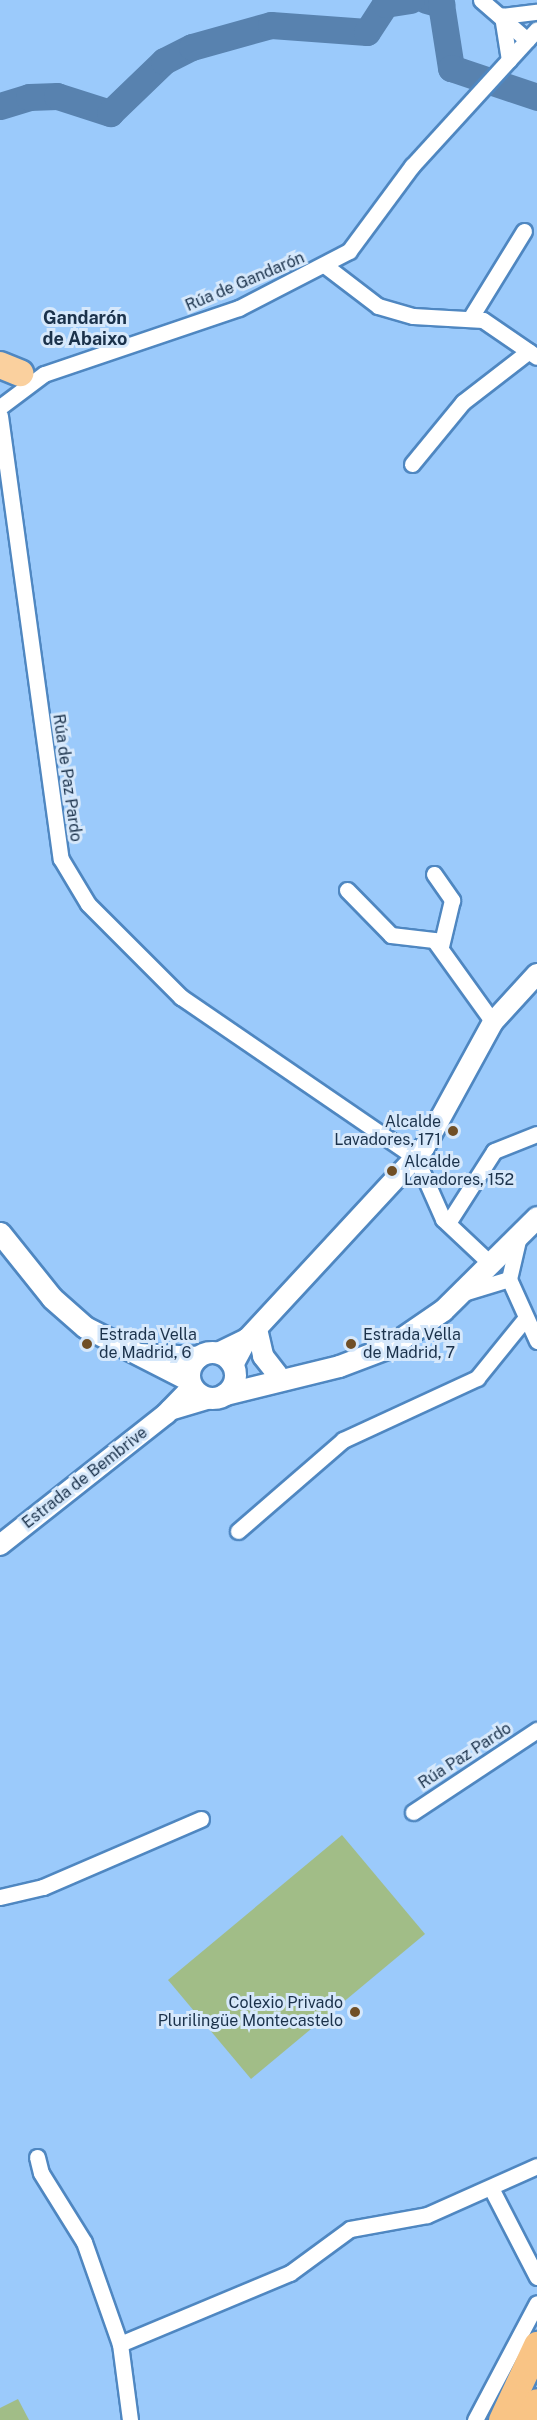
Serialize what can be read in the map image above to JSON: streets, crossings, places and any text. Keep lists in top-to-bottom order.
{
  "streets": {
    "street": [
      "Rúa de Gandarón",
      "Rúa de Paz Pardo",
      "Estrada de Bembrive",
      "Rúa Paz Pardo"
    ]
  },
  "districts": ["Gandarón de Abaixo"],
  "places": [
    "Alcalde Lavadores, 171",
    "Alcalde Lavadores, 152",
    "Estrada Vella de Madrid, 6",
    "Estrada Vella de Madrid, 7",
    "Colexio Privado Plurilingüe Montecastelo"
  ]
}
